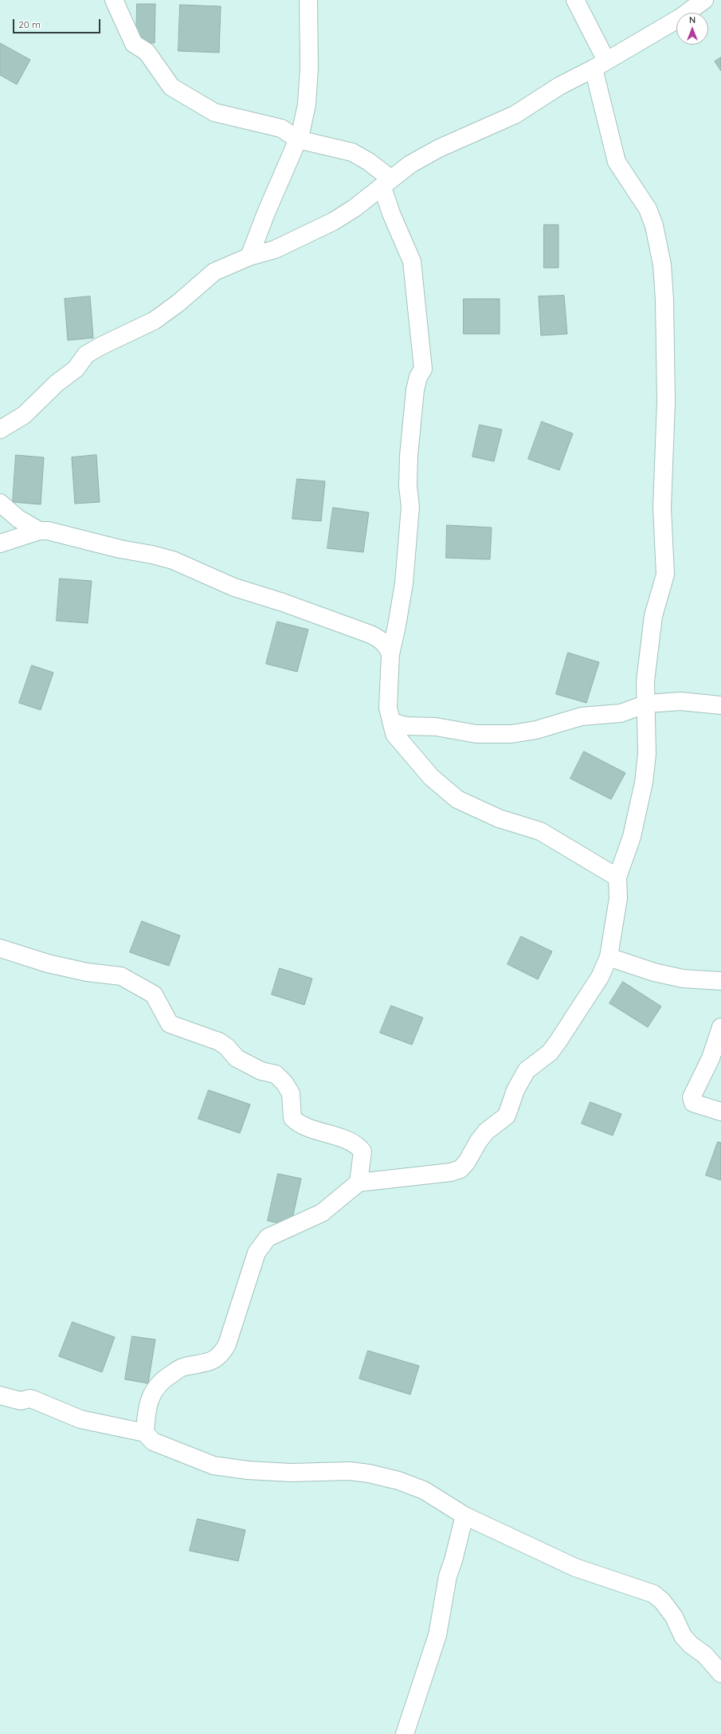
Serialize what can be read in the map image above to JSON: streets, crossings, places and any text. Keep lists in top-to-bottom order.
{
  "scale_bar": "20 m",
  "north": "top"
}
